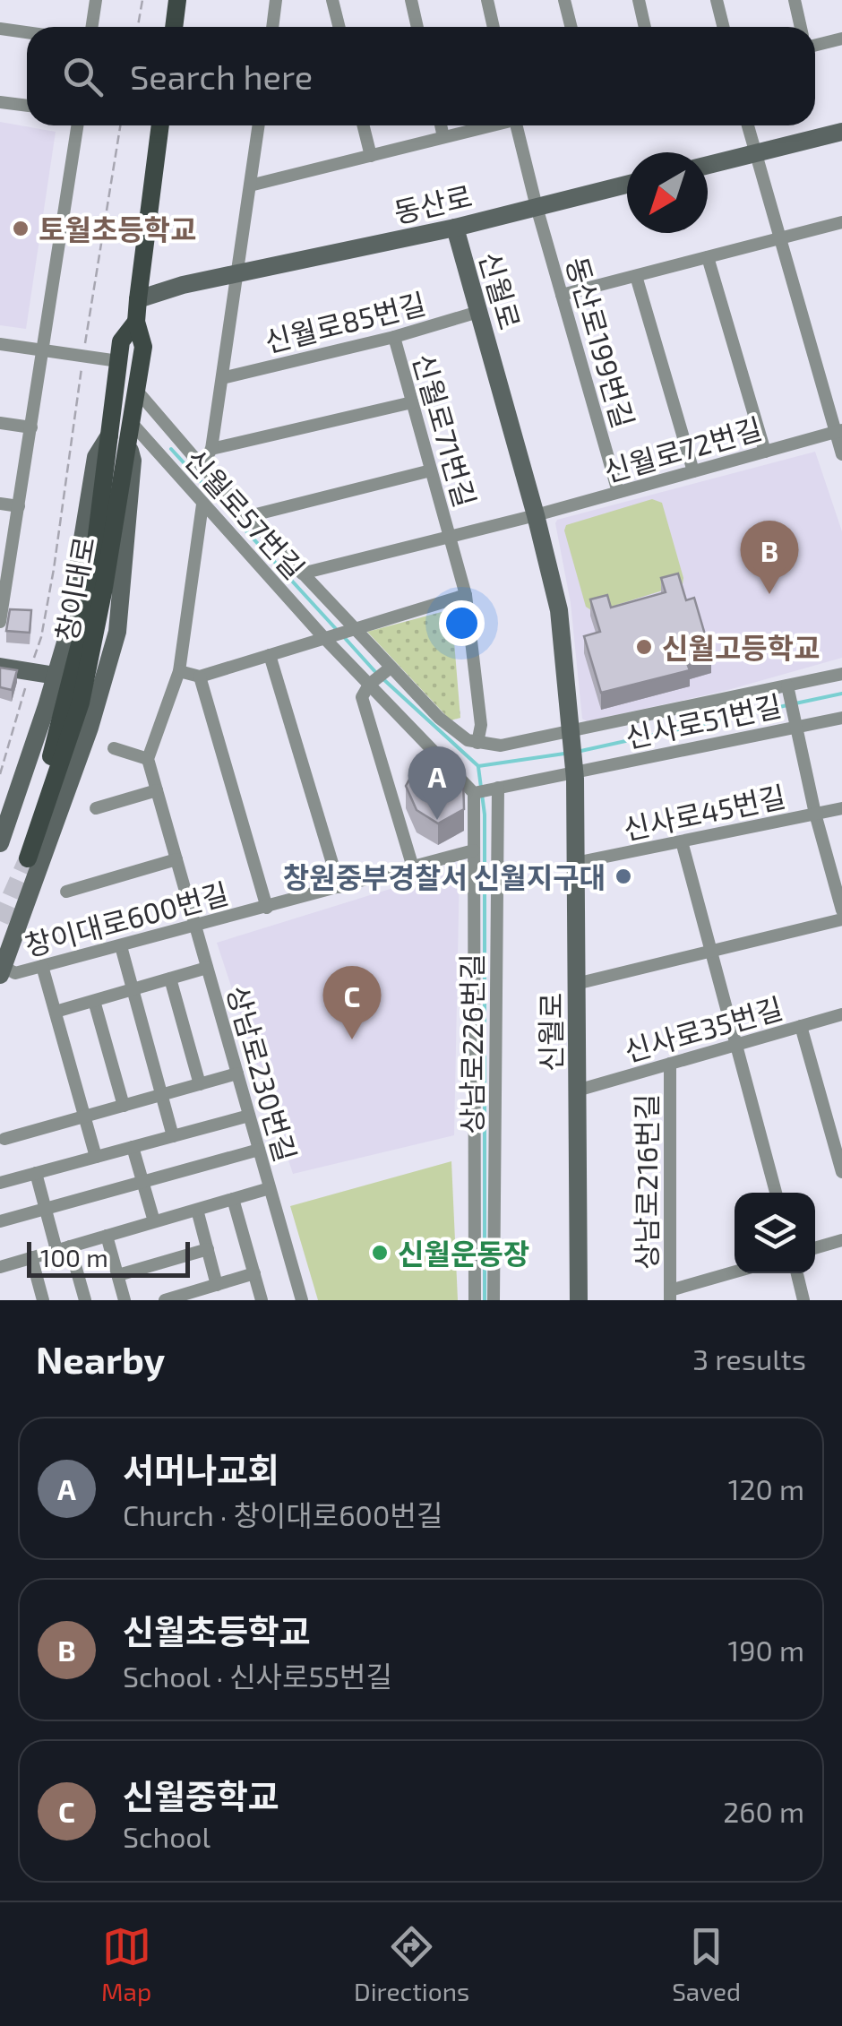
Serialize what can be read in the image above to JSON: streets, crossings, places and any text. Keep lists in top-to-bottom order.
{
  "streets": {
    "main road": ["창이대로"],
    "street": [
      "동산로",
      "신월로",
      "신월로85번길",
      "동산로199번길",
      "신월로71번길",
      "신월로72번길",
      "신월로57번길",
      "신사로51번길",
      "신사로45번길",
      "창이대로600번길",
      "신사로35번길",
      "상남로226번길",
      "상남로230번길",
      "상남로216번길"
    ]
  },
  "crossings": [
    ["동산로", "신월로"],
    ["동산로", "동산로199번길"],
    ["동산로", "창이대로"],
    ["신월로", "신월로85번길"],
    ["신월로", "신월로71번길"],
    ["신월로", "신월로72번길"],
    ["신월로", "신사로51번길"],
    ["신월로", "신사로45번길"],
    ["신월로", "신사로35번길"],
    ["신월로85번길", "신월로71번길"],
    ["동산로199번길", "신월로72번길"],
    ["신월로71번길", "신월로72번길"],
    ["신월로57번길", "창이대로"],
    ["신월로57번길", "상남로226번길"],
    ["창이대로600번길", "상남로230번길"],
    ["신사로35번길", "상남로216번길"]
  ],
  "places": [
    "토월초등학교",
    "신월고등학교",
    "창원중부경찰서 신월지구대",
    "신월운동장"
  ],
  "scale_bar": "100 m",
  "north": "bottom left",
  "page": {
    "search": "Search here",
    "pins": ["B", "A", "C"],
    "scale": "100 m",
    "heading": ["Nearby", "3 results"],
    "list": [
      {
        "mark": "A",
        "name": "서머나교회",
        "note": "Church · 창이대로600번길",
        "value": "120 m"
      },
      {
        "mark": "B",
        "name": "신월초등학교",
        "note": "School · 신사로55번길",
        "value": "190 m"
      },
      {
        "mark": "C",
        "name": "신월중학교",
        "note": "School",
        "value": "260 m"
      }
    ],
    "nav": ["Map", "Directions", "Saved"]
  }
}
